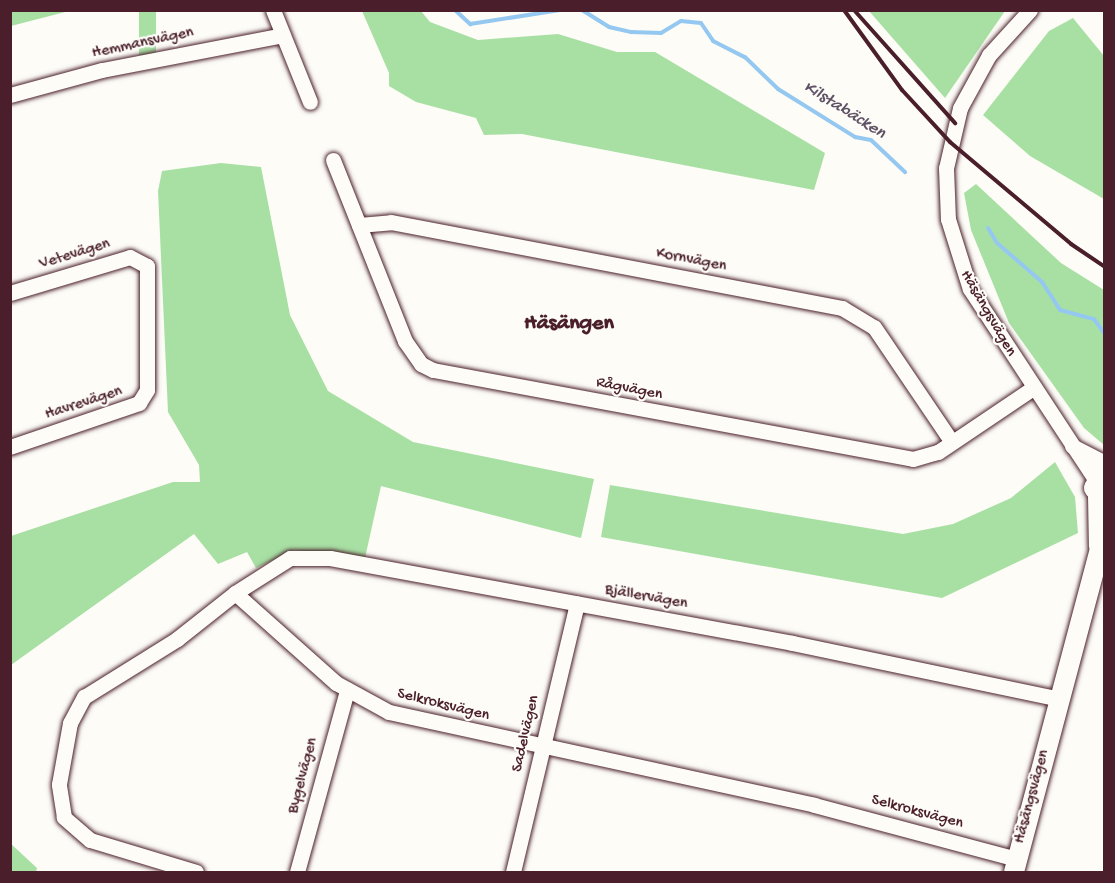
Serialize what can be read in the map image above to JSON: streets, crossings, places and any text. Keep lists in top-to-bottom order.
{
  "streets": {
    "street": [
      "Hemmansvägen",
      "Vetevägen",
      "Kornvägen",
      "Häsängsvägen",
      "Rågvägen",
      "Havrevägen",
      "Bjällervägen",
      "Selkroksvägen",
      "Sadelvägen",
      "Bygelvägen"
    ]
  },
  "crossings": [
    ["Vetevägen", "Havrevägen"],
    ["Kornvägen", "Rågvägen"],
    ["Häsängsvägen", "Rågvägen"],
    ["Häsängsvägen", "Bjällervägen"],
    ["Häsängsvägen", "Selkroksvägen"],
    ["Bjällervägen", "Selkroksvägen"],
    ["Bjällervägen", "Sadelvägen"],
    ["Selkroksvägen", "Sadelvägen"],
    ["Selkroksvägen", "Bygelvägen"]
  ],
  "districts": ["Häsängen"],
  "water": ["Kilstabäcken"]
}
